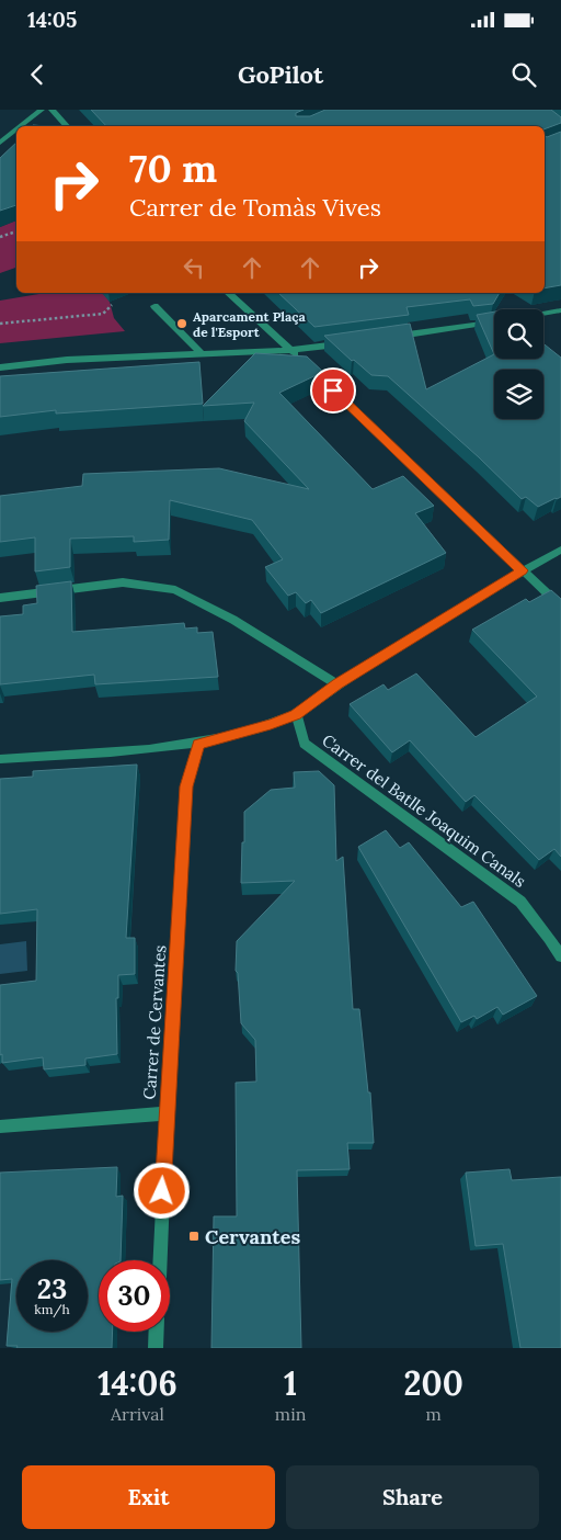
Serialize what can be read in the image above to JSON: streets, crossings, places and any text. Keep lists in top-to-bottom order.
{
  "streets": {
    "street": ["Carrer del Batlle Joaquim Canals", "Carrer de Cervantes"]
  },
  "places": {
    "other": ["Aparcament Plaça de l'Esport"],
    "transit": ["Cervantes"]
  },
  "page": {
    "status": "14:05",
    "header": "GoPilot",
    "turn": ["70 m", "Carrer de Tomàs Vives"],
    "speed": "23 km/h",
    "limit": "30",
    "eta": [
      "14:06",
      "Arrival",
      "1",
      "min",
      "200",
      "m"
    ],
    "buttons": ["Exit", "Share"]
  }
}
